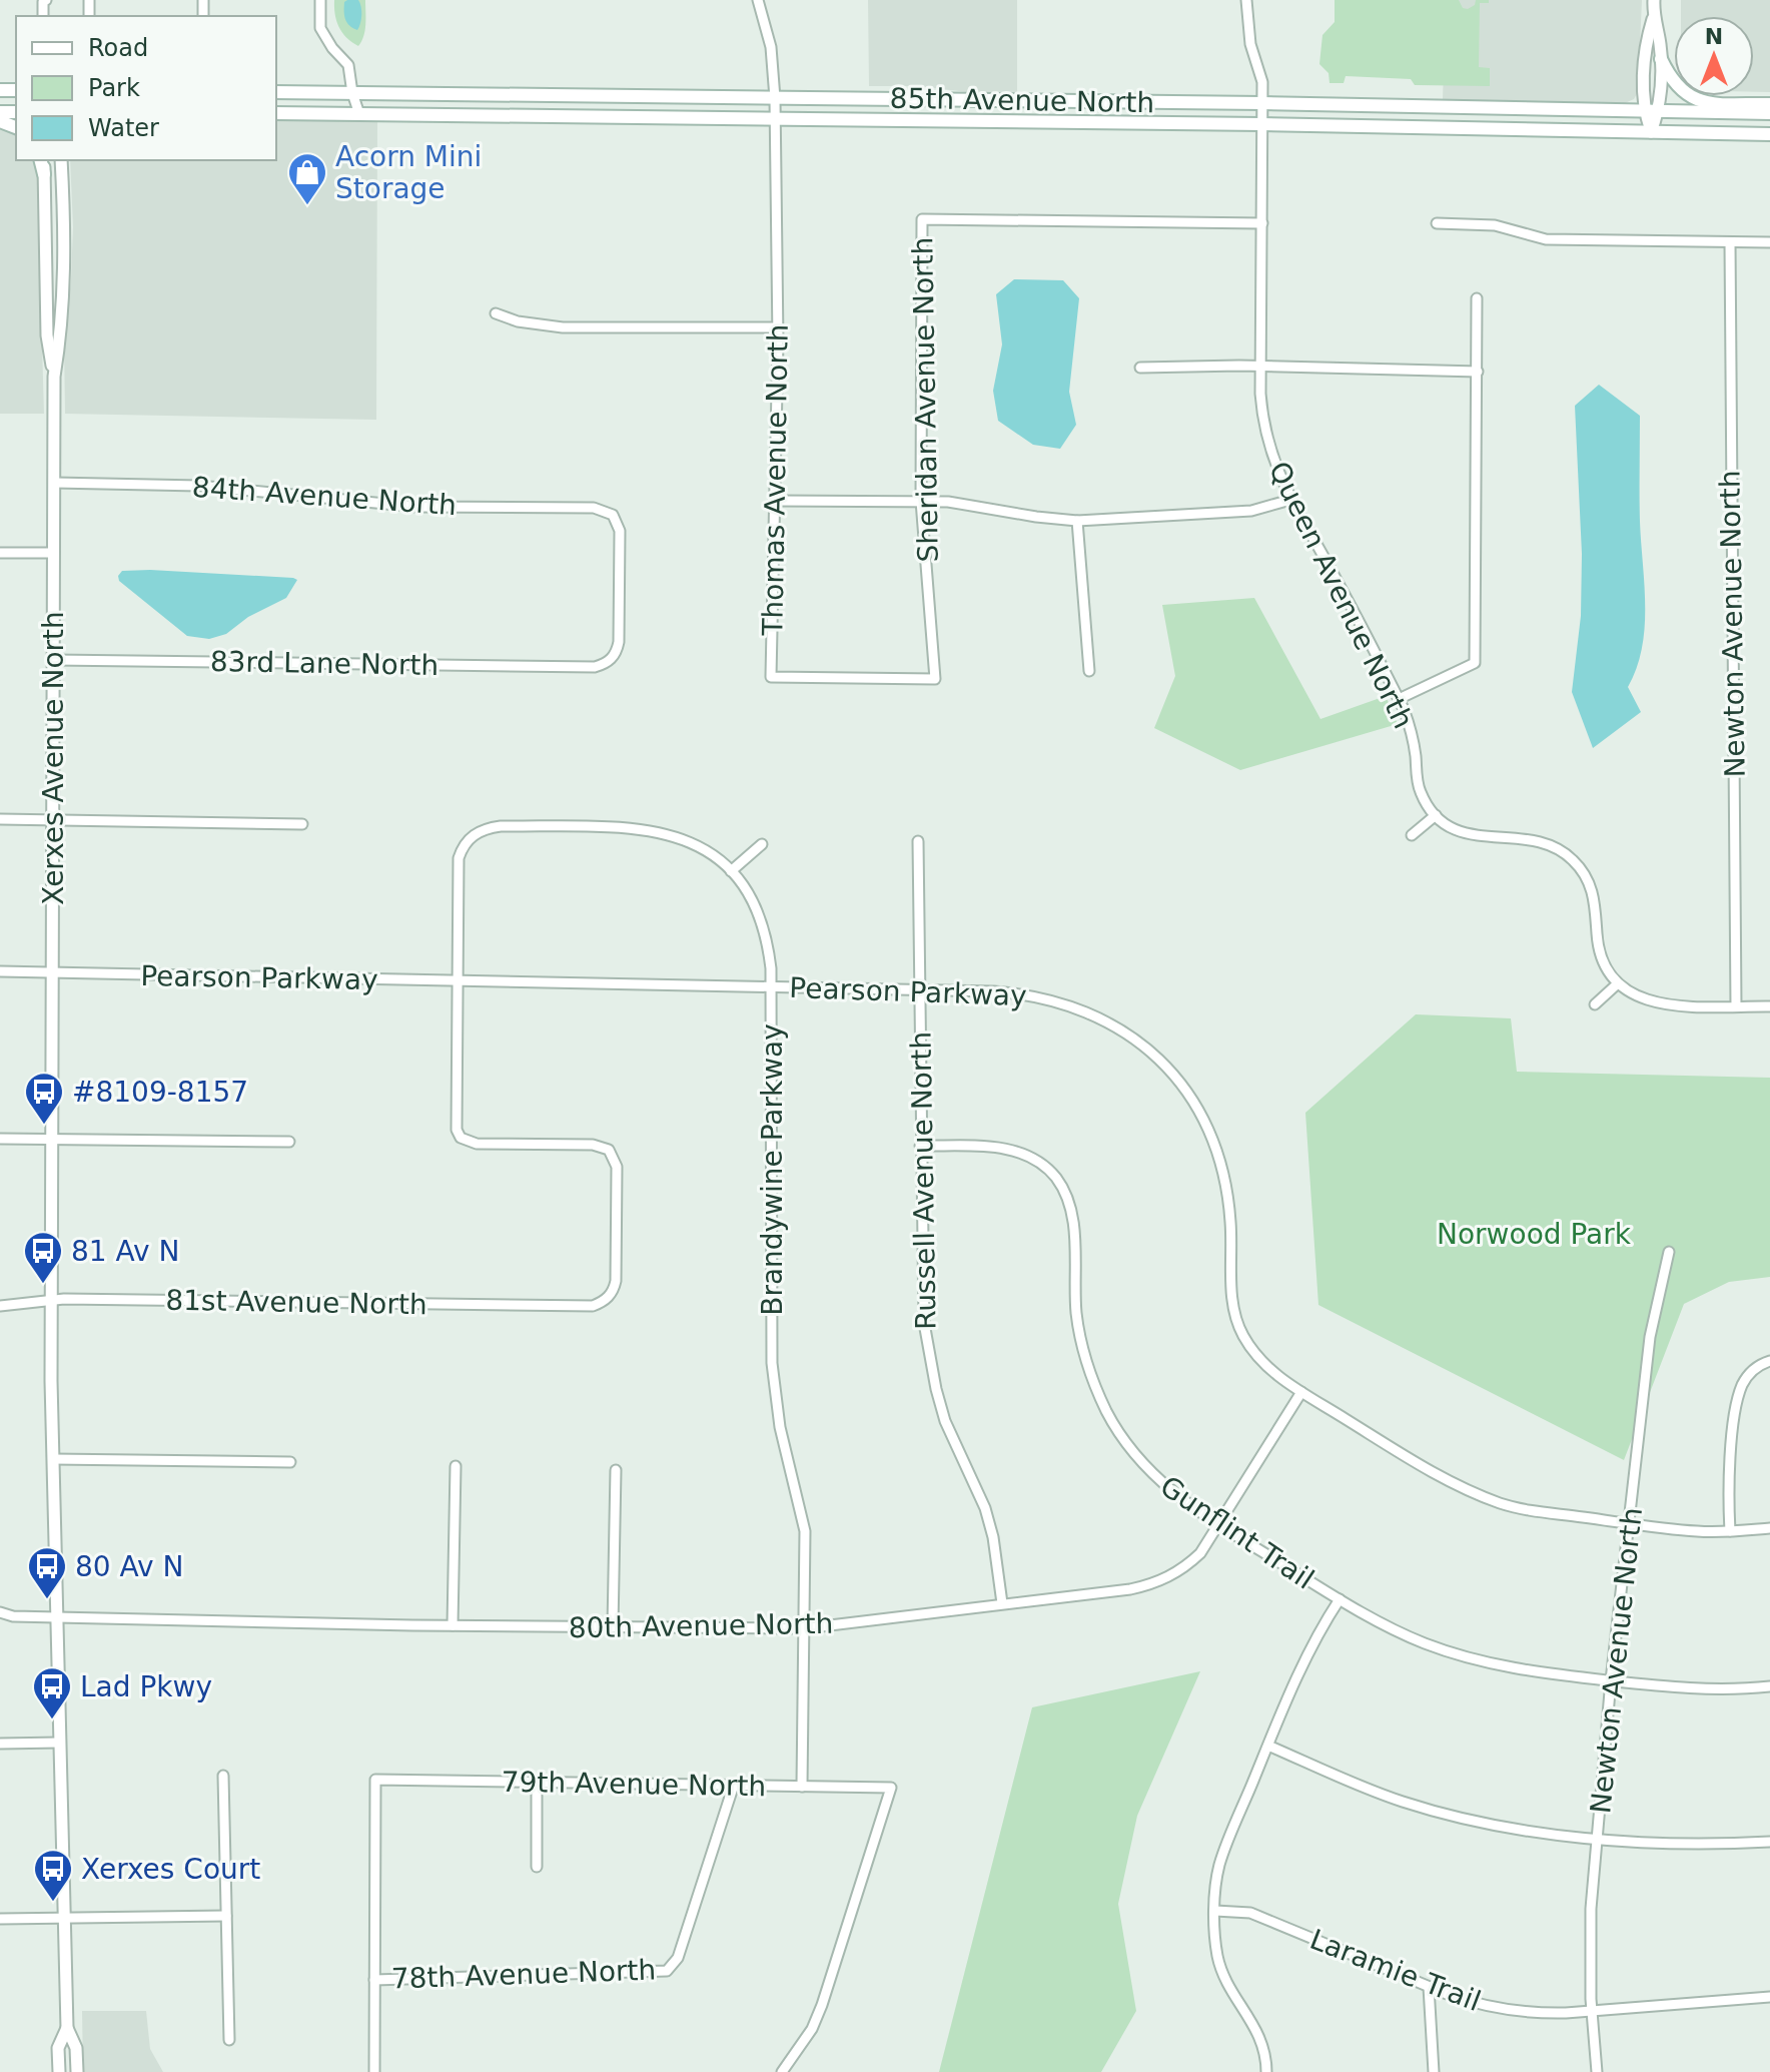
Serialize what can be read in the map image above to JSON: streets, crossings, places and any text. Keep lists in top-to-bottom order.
{
  "streets": {
    "main road": ["85th Avenue North"],
    "street": [
      "Sheridan Avenue North",
      "Thomas Avenue North",
      "84th Avenue North",
      "Queen Avenue North",
      "Newton Avenue North",
      "83rd Lane North",
      "Xerxes Avenue North",
      "Pearson Parkway",
      "Brandywine Parkway",
      "Russell Avenue North",
      "81st Avenue North",
      "Gunflint Trail",
      "80th Avenue North",
      "79th Avenue North",
      "Laramie Trail",
      "78th Avenue North"
    ]
  },
  "crossings": [
    ["85th Avenue North", "Thomas Avenue North"],
    ["85th Avenue North", "Queen Avenue North"],
    ["Sheridan Avenue North", "Thomas Avenue North"],
    ["Sheridan Avenue North", "Queen Avenue North"],
    ["84th Avenue North", "83rd Lane North"],
    ["84th Avenue North", "Xerxes Avenue North"],
    ["Newton Avenue North", "Pearson Parkway"],
    ["Newton Avenue North", "Gunflint Trail"],
    ["Newton Avenue North", "Laramie Trail"],
    ["83rd Lane North", "Xerxes Avenue North"],
    ["Xerxes Avenue North", "Pearson Parkway"],
    ["Xerxes Avenue North", "81st Avenue North"],
    ["Xerxes Avenue North", "80th Avenue North"],
    ["Pearson Parkway", "Brandywine Parkway"],
    ["Pearson Parkway", "Russell Avenue North"],
    ["Pearson Parkway", "81st Avenue North"],
    ["Pearson Parkway", "80th Avenue North"],
    ["Brandywine Parkway", "81st Avenue North"],
    ["Brandywine Parkway", "80th Avenue North"],
    ["Brandywine Parkway", "79th Avenue North"],
    ["Russell Avenue North", "Gunflint Trail"],
    ["Russell Avenue North", "80th Avenue North"],
    ["Gunflint Trail", "80th Avenue North"],
    ["79th Avenue North", "78th Avenue North"]
  ],
  "parks": ["Norwood Park"],
  "places": {
    "shop": ["Acorn Mini Storage"],
    "bus stop": [
      "#8109-8157",
      "81 Av N",
      "80 Av N",
      "Lad Pkwy",
      "Xerxes Court"
    ]
  },
  "legend": ["Road", "Park", "Water"],
  "north": "top"
}
